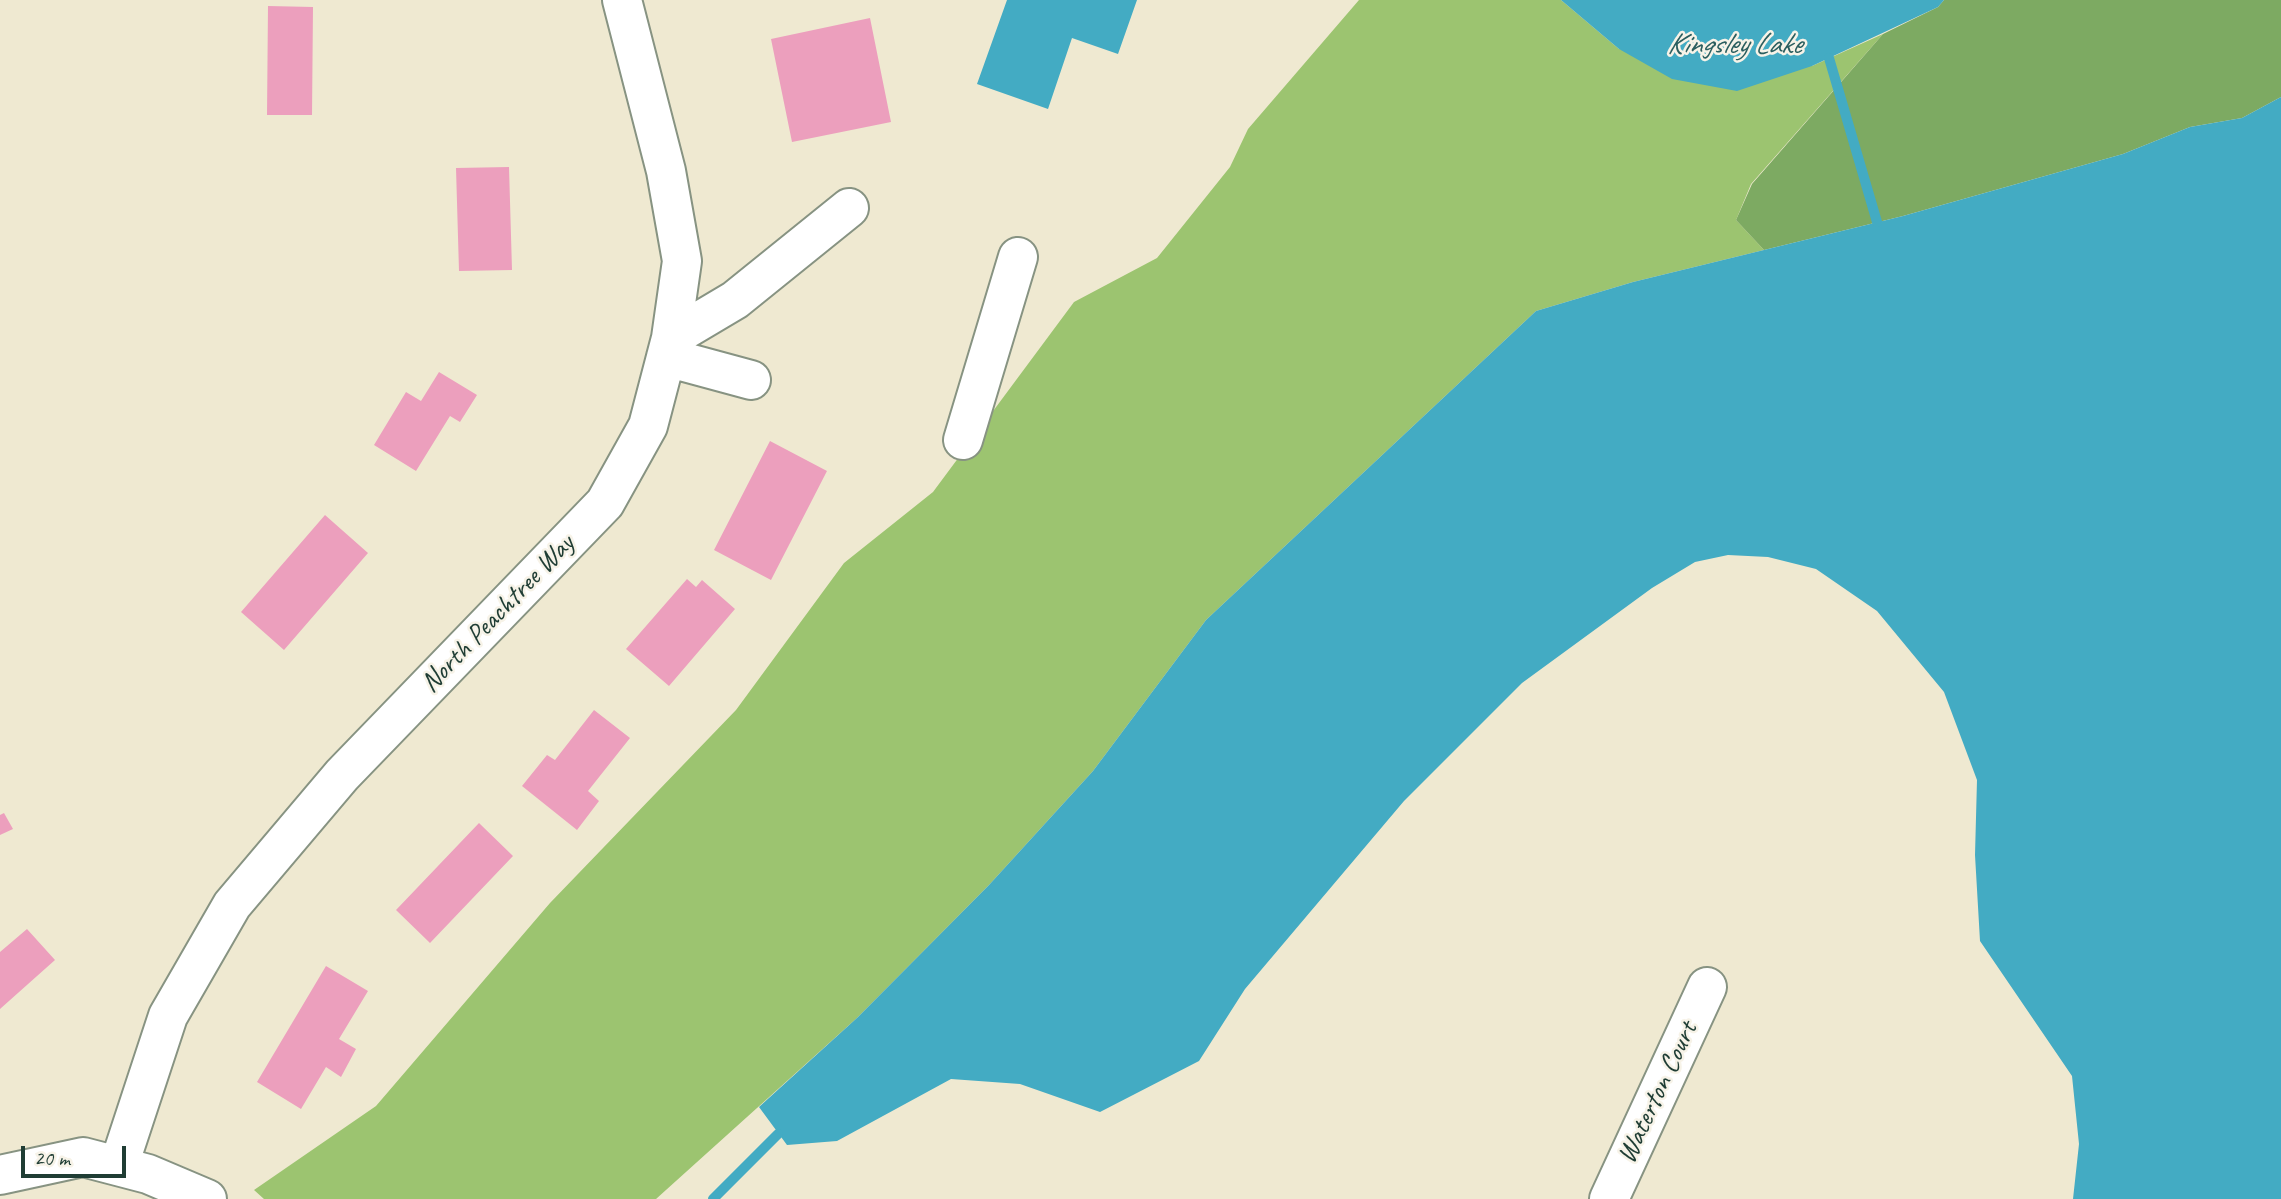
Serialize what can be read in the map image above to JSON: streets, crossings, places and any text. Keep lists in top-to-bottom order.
{
  "streets": {
    "street": ["North Peachtree Way", "Waterton Court"]
  },
  "water": ["Kingsley Lake"],
  "scale_bar": "20 m"
}
